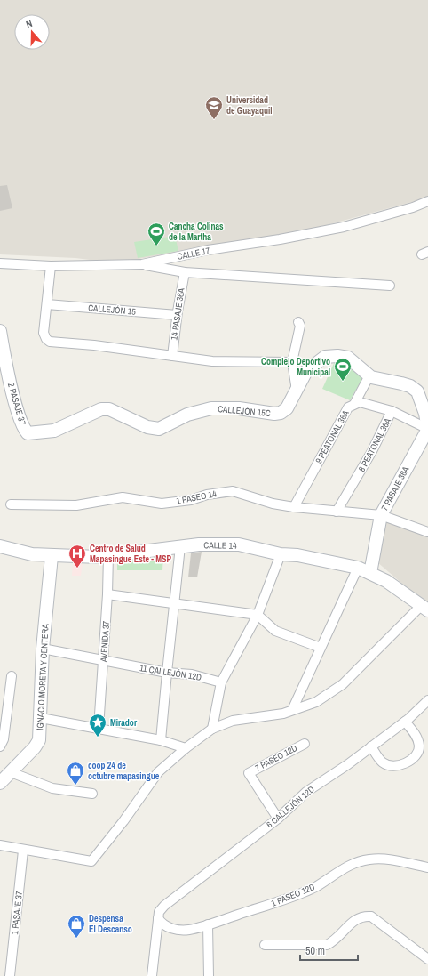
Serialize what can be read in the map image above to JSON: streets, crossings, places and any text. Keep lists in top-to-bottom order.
{
  "streets": {
    "street": [
      "CALLE 17",
      "CALLEJÓN 15",
      "14 PASAJE 36A",
      "2 PASAJE 37",
      "CALLEJÓN 15C",
      "9 PEATONAL 36A",
      "8 PEATONAL 36A",
      "7 PASAJE 36A",
      "1 PASEO 14",
      "CALLE 14",
      "AVENIDA 37",
      "11 CALLEJÓN 12D",
      "IGNACIO MORETA Y CENTERA",
      "7 PASEO 12D",
      "6 CALLEJÓN 12D",
      "1 PASEO 12D",
      "1 PASAJE 37"
    ]
  },
  "crossings": [
    ["CALLEJÓN 15", "14 PASAJE 36A"],
    ["2 PASAJE 37", "CALLEJÓN 15C"],
    ["CALLEJÓN 15C", "8 PEATONAL 36A"],
    ["CALLEJÓN 15C", "7 PASAJE 36A"],
    ["9 PEATONAL 36A", "8 PEATONAL 36A"],
    ["9 PEATONAL 36A", "1 PASEO 14"],
    ["8 PEATONAL 36A", "7 PASAJE 36A"],
    ["8 PEATONAL 36A", "1 PASEO 14"],
    ["7 PASAJE 36A", "1 PASEO 14"],
    ["7 PASAJE 36A", "CALLE 14"],
    ["CALLE 14", "AVENIDA 37"],
    ["CALLE 14", "IGNACIO MORETA Y CENTERA"],
    ["AVENIDA 37", "11 CALLEJÓN 12D"],
    ["11 CALLEJÓN 12D", "IGNACIO MORETA Y CENTERA"],
    ["7 PASEO 12D", "6 CALLEJÓN 12D"],
    ["6 CALLEJÓN 12D", "1 PASEO 12D"]
  ],
  "places": {
    "school or university": ["Universidad de Guayaquil"],
    "sports": ["Cancha Colinas de la Martha", "Complejo Deportivo Municipal"],
    "hospital": ["Centro de Salud Mapasingue Este - MSP"],
    "place": ["Mirador"],
    "shop": ["coop 24 de octubre mapasingue", "Despensa El Descanso"]
  },
  "scale_bar": "50 m",
  "north": "top"
}
